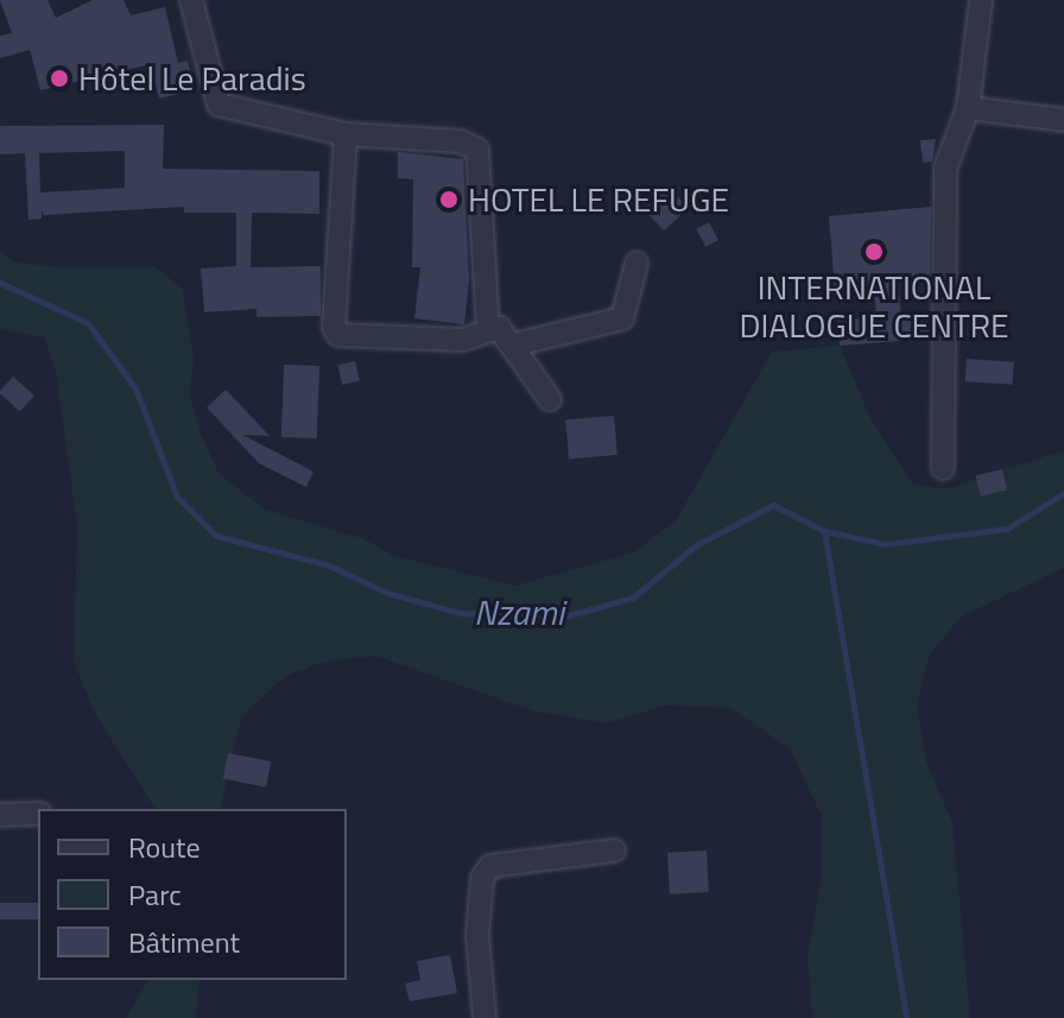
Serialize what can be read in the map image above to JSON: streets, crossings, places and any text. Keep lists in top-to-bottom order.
{
  "water": ["Nzami"],
  "places": ["Hôtel Le Paradis", "HOTEL LE REFUGE", "INTERNATIONAL DIALOGUE CENTRE"],
  "legend": ["Route", "Parc", "Bâtiment"]
}
